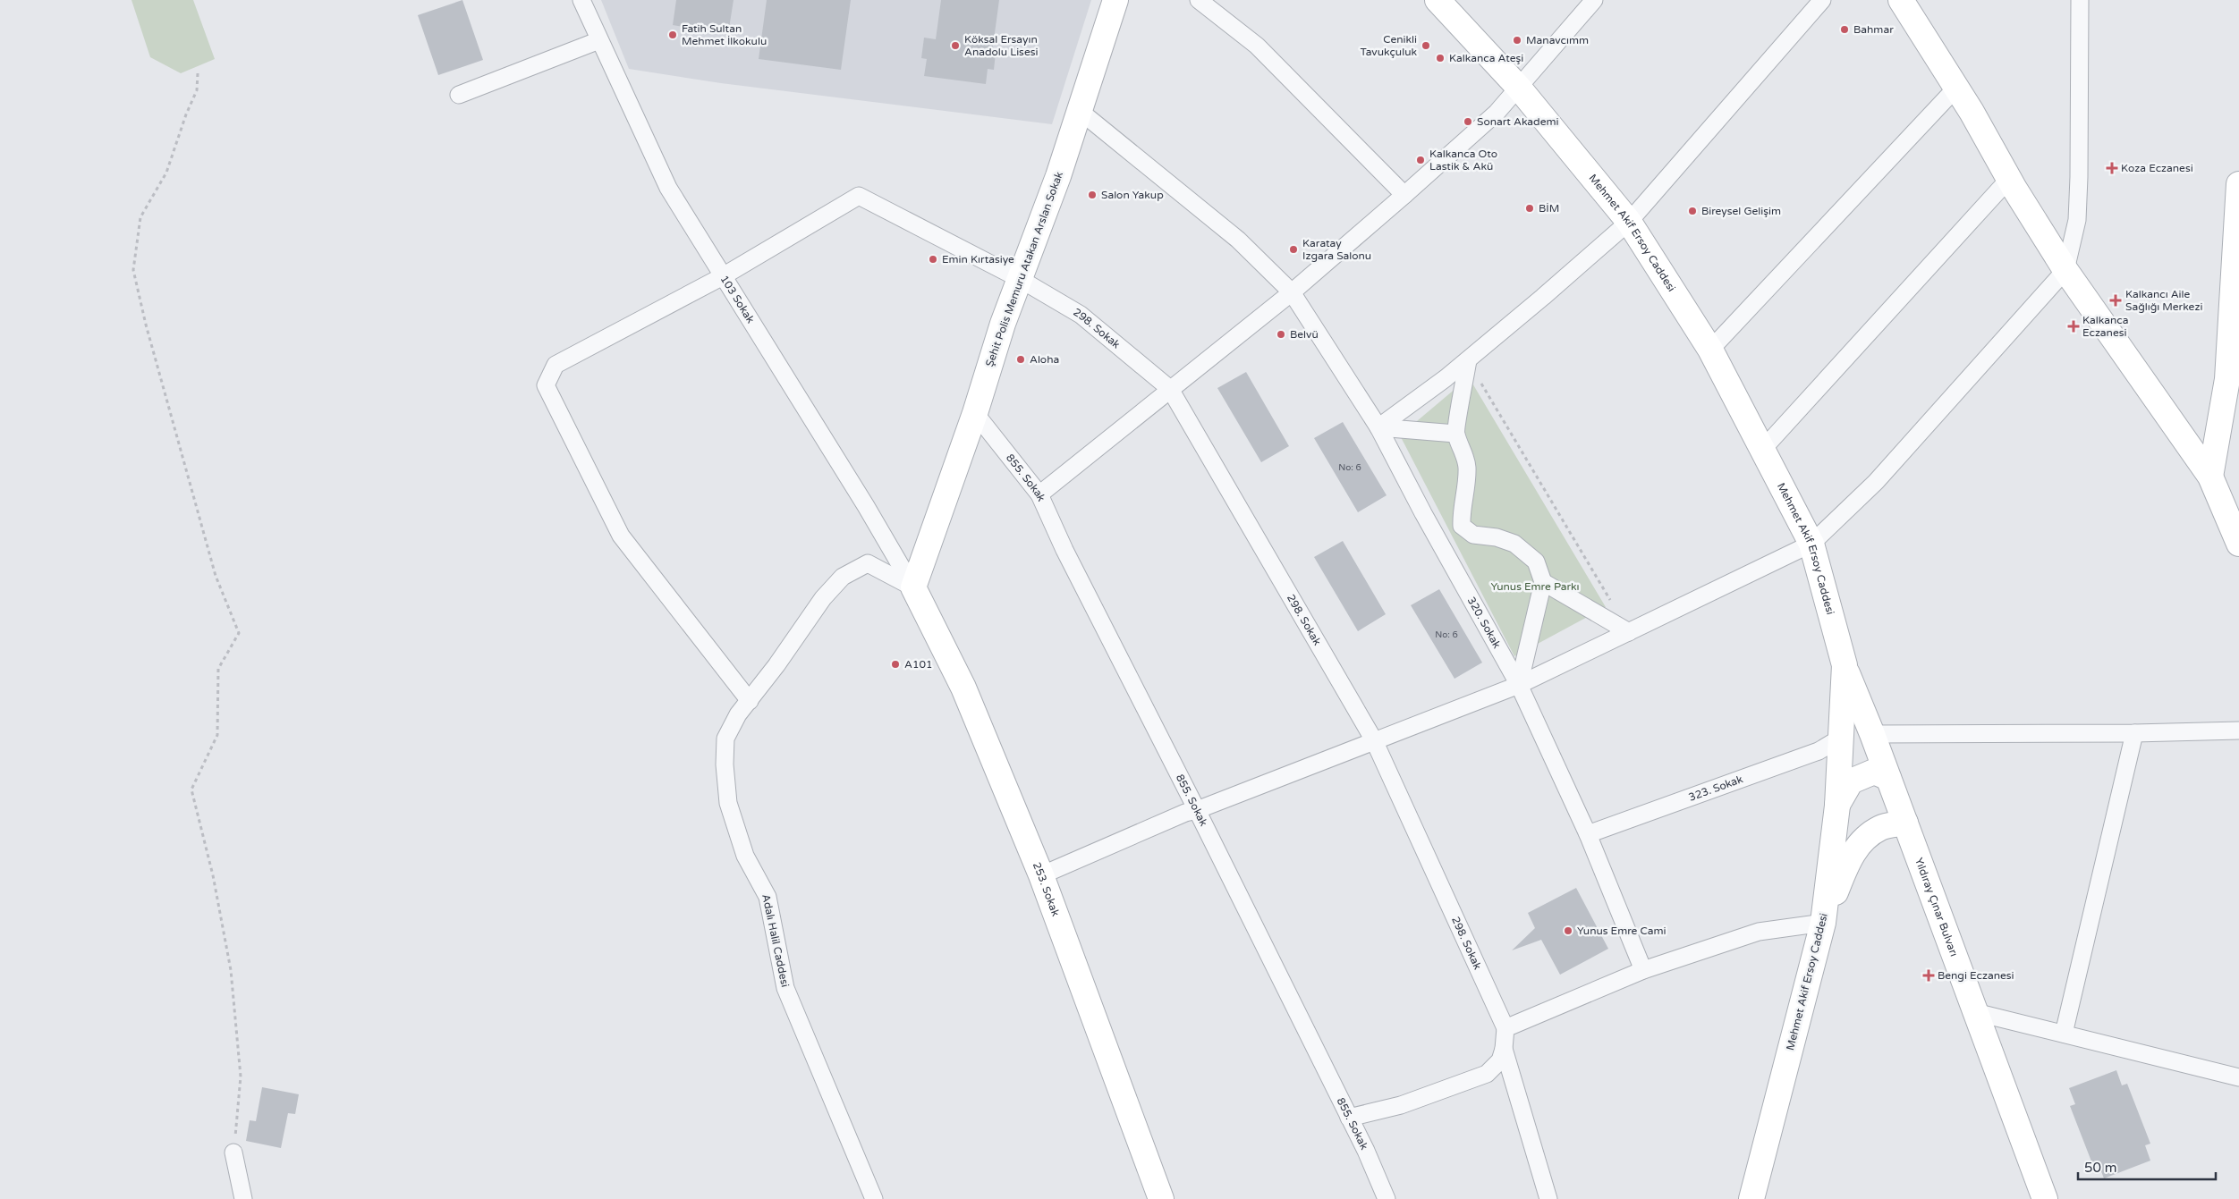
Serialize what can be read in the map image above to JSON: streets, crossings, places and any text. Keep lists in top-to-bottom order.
{
  "streets": {
    "street": [
      "Mehmet Akif Ersoy Caddesi",
      "Şehit Polis Memuru Atakan Arslan Sokak",
      "103 Sokak",
      "298. Sokak",
      "855. Sokak",
      "320. Sokak",
      "323. Sokak",
      "253. Sokak",
      "Yıldıray Çınar Bulvarı",
      "Adalı Halil Caddesi"
    ]
  },
  "crossings": [
    ["Mehmet Akif Ersoy Caddesi", "323. Sokak"],
    ["Mehmet Akif Ersoy Caddesi", "Yıldıray Çınar Bulvarı"],
    ["Şehit Polis Memuru Atakan Arslan Sokak", "103 Sokak"],
    ["Şehit Polis Memuru Atakan Arslan Sokak", "298. Sokak"],
    ["Şehit Polis Memuru Atakan Arslan Sokak", "855. Sokak"],
    ["Şehit Polis Memuru Atakan Arslan Sokak", "320. Sokak"],
    ["Şehit Polis Memuru Atakan Arslan Sokak", "253. Sokak"],
    ["Şehit Polis Memuru Atakan Arslan Sokak", "Adalı Halil Caddesi"],
    ["103 Sokak", "298. Sokak"],
    ["103 Sokak", "253. Sokak"],
    ["103 Sokak", "Adalı Halil Caddesi"],
    ["320. Sokak", "323. Sokak"],
    ["253. Sokak", "Adalı Halil Caddesi"]
  ],
  "parks": ["Yunus Emre Parkı"],
  "places": {
    "other": [
      "Bahmar",
      "Fatih Sultan Mehmet İlkokulu",
      "Manavcımm",
      "Köksal Ersayın Anadolu Lisesi",
      "Cenikli Tavukçuluk",
      "Kalkanca Ateşi",
      "Sonart Akademi",
      "Kalkanca Oto Lastik & Akü",
      "Salon Yakup",
      "BİM",
      "Bireysel Gelişim",
      "Karatay Izgara Salonu",
      "Emin Kırtasiye",
      "Belvü",
      "Aloha",
      "A101",
      "Yunus Emre Cami"
    ],
    "health": [
      "Koza Eczanesi",
      "Kalkancı Aile Sağlığı Merkezi",
      "Kalkanca Eczanesi",
      "Bengi Eczanesi"
    ]
  },
  "house_numbers": ["No: 6", "No: 6"],
  "scale_bar": "50 m"
}
